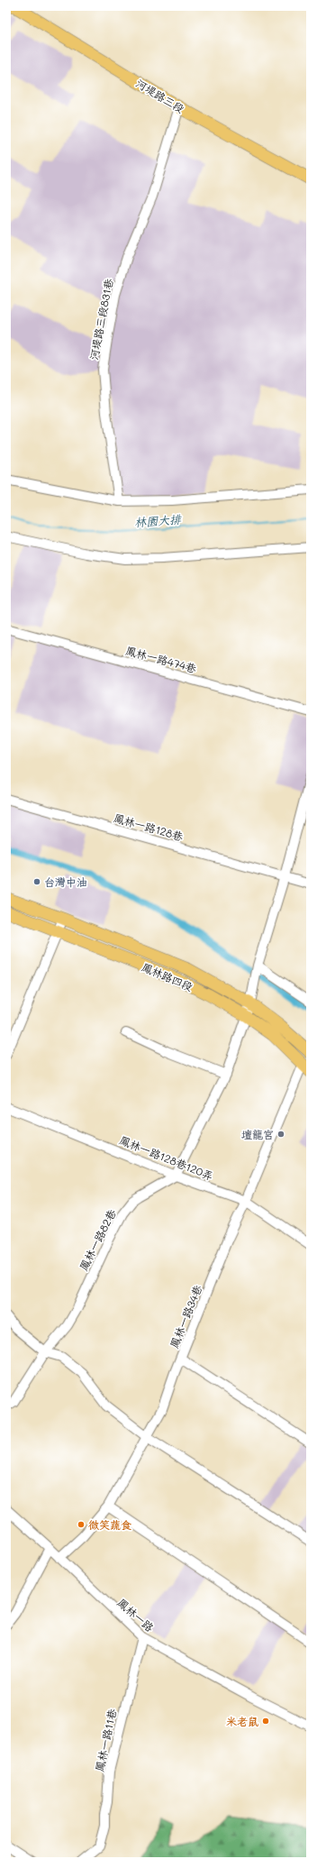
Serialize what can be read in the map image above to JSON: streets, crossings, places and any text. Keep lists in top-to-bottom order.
{
  "streets": {
    "main road": ["河堤路三段", "鳳林路四段"],
    "street": [
      "河堤路三段831巷",
      "鳳林一路474巷",
      "鳳林一路128巷",
      "鳳林一路128巷120弄",
      "鳳林一路82巷",
      "鳳林一路34巷",
      "鳳林一路",
      "鳳林一路11巷"
    ]
  },
  "crossings": [
    ["河堤路三段", "河堤路三段831巷"],
    ["鳳林路四段", "鳳林一路34巷"],
    ["鳳林一路128巷120弄", "鳳林一路82巷"],
    ["鳳林一路128巷120弄", "鳳林一路34巷"],
    ["鳳林一路34巷", "鳳林一路"],
    ["鳳林一路", "鳳林一路11巷"]
  ],
  "water": ["林園大排"],
  "places": [
    "台灣中油",
    "壇龍宮",
    "微笑蔬食",
    "米老鼠"
  ]
}
